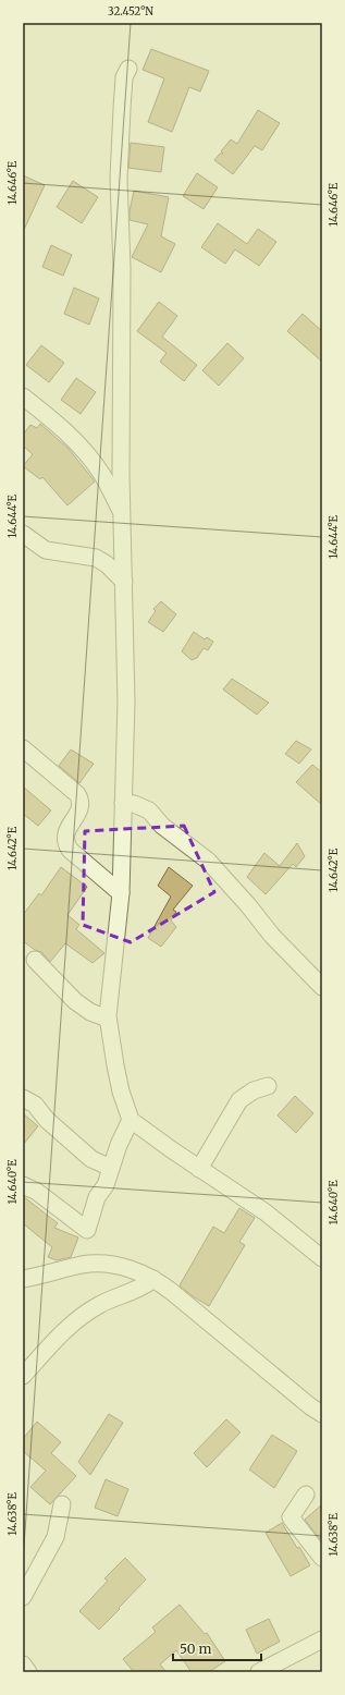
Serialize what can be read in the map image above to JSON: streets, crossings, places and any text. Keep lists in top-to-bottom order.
{
  "scale_bar": "50 m",
  "coordinates": [
    "32.452°N",
    "14.646°E",
    "14.644°E",
    "14.642°E",
    "14.640°E",
    "14.638°E"
  ]
}
